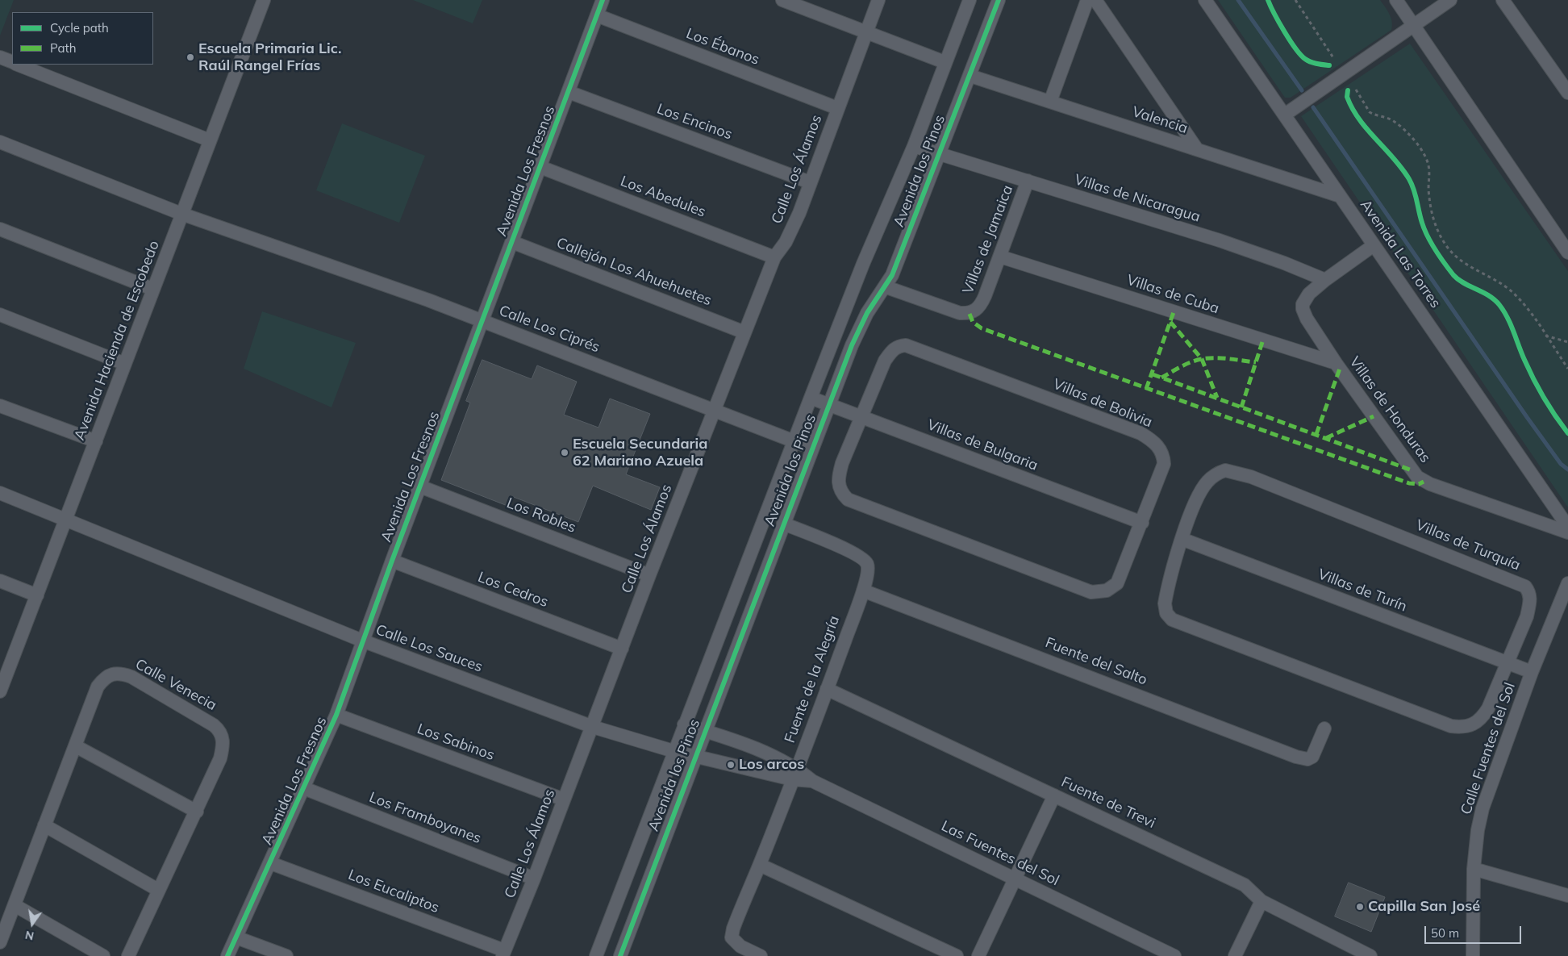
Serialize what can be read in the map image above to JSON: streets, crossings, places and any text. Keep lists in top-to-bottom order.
{
  "streets": {
    "street": [
      "Los Ébanos",
      "Valencia",
      "Los Encinos",
      "Calle Los Álamos",
      "Avenida Los Fresnos",
      "Avenida los Pinos",
      "Los Abedules",
      "Villas de Nicaragua",
      "Villas de Jamaica",
      "Avenida Las Torres",
      "Callejón Los Ahuehuetes",
      "Villas de Cuba",
      "Calle Los Ciprés",
      "Avenida Hacienda de Escobedo",
      "Villas de Bolivia",
      "Villas de Honduras",
      "Villas de Bulgaria",
      "Los Robles",
      "Villas de Turquía",
      "Los Cedros",
      "Villas de Turín",
      "Calle Los Sauces",
      "Fuente del Salto",
      "Fuente de la Alegría",
      "Calle Venecia",
      "Los Sabinos",
      "Calle Fuentes del Sol",
      "Fuente de Trevi",
      "Los Framboyanes",
      "Las Fuentes del Sol",
      "Los Eucaliptos"
    ]
  },
  "crossings": [
    ["Los Ébanos", "Calle Los Álamos"],
    ["Los Ébanos", "Avenida Los Fresnos"],
    ["Valencia", "Avenida los Pinos"],
    ["Valencia", "Avenida Las Torres"],
    ["Los Encinos", "Calle Los Álamos"],
    ["Los Encinos", "Avenida Los Fresnos"],
    ["Calle Los Álamos", "Los Abedules"],
    ["Calle Los Álamos", "Callejón Los Ahuehuetes"],
    ["Calle Los Álamos", "Calle Los Ciprés"],
    ["Calle Los Álamos", "Los Robles"],
    ["Calle Los Álamos", "Los Cedros"],
    ["Calle Los Álamos", "Calle Los Sauces"],
    ["Calle Los Álamos", "Los Sabinos"],
    ["Calle Los Álamos", "Los Framboyanes"],
    ["Calle Los Álamos", "Los Eucaliptos"],
    ["Avenida Los Fresnos", "Los Abedules"],
    ["Avenida Los Fresnos", "Callejón Los Ahuehuetes"],
    ["Avenida Los Fresnos", "Calle Los Ciprés"],
    ["Avenida Los Fresnos", "Los Robles"],
    ["Avenida Los Fresnos", "Los Cedros"],
    ["Avenida Los Fresnos", "Calle Los Sauces"],
    ["Avenida Los Fresnos", "Los Sabinos"],
    ["Avenida Los Fresnos", "Los Framboyanes"],
    ["Avenida Los Fresnos", "Los Eucaliptos"],
    ["Avenida los Pinos", "Villas de Nicaragua"],
    ["Avenida los Pinos", "Villas de Jamaica"],
    ["Avenida los Pinos", "Calle Los Ciprés"],
    ["Avenida los Pinos", "Villas de Bulgaria"],
    ["Avenida los Pinos", "Calle Los Sauces"],
    ["Avenida los Pinos", "Fuente de la Alegría"],
    ["Avenida los Pinos", "Las Fuentes del Sol"],
    ["Villas de Nicaragua", "Villas de Jamaica"],
    ["Villas de Nicaragua", "Villas de Honduras"],
    ["Villas de Jamaica", "Villas de Cuba"],
    ["Avenida Las Torres", "Villas de Honduras"],
    ["Villas de Cuba", "Villas de Honduras"],
    ["Calle Los Ciprés", "Avenida Hacienda de Escobedo"],
    ["Avenida Hacienda de Escobedo", "Calle Los Sauces"],
    ["Villas de Bolivia", "Villas de Bulgaria"],
    ["Villas de Turquía", "Villas de Turín"],
    ["Villas de Turín", "Calle Fuentes del Sol"],
    ["Calle Los Sauces", "Las Fuentes del Sol"],
    ["Fuente del Salto", "Fuente de la Alegría"],
    ["Fuente de la Alegría", "Fuente de Trevi"],
    ["Fuente de la Alegría", "Las Fuentes del Sol"]
  ],
  "places": [
    "Escuela Primaria Lic. Raúl Rangel Frías",
    "Escuela Secundaria 62 Mariano Azuela",
    "Los arcos",
    "Capilla San José"
  ],
  "legend": ["Cycle path", "Path"],
  "scale_bar": "50 m",
  "north": "bottom"
}
